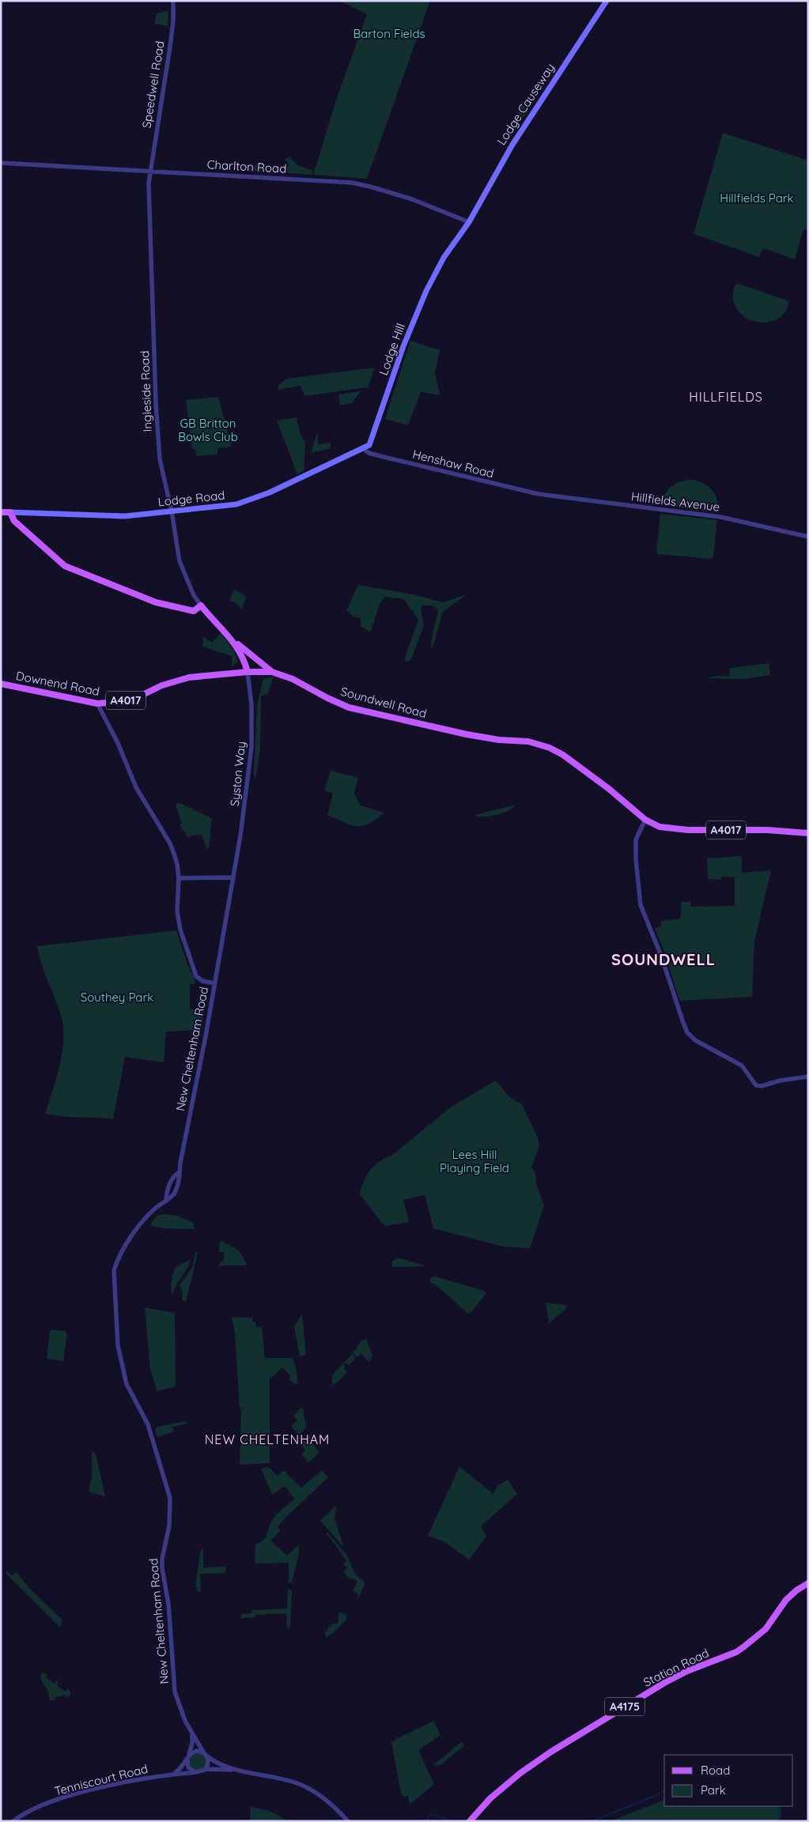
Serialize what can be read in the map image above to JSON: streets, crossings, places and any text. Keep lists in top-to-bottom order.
{
  "streets": {
    "main road": [
      "Lodge Causeway",
      "Lodge Hill",
      "Lodge Road",
      "Downend Road",
      "A4017",
      "Soundwell Road",
      "Station Road",
      "A4175"
    ],
    "street": [
      "Speedwell Road",
      "Charlton Road",
      "Ingleside Road",
      "Henshaw Road",
      "Hillfields Avenue",
      "Syston Way",
      "New Cheltenham Road",
      "Tenniscourt Road"
    ]
  },
  "crossings": [
    ["Speedwell Road", "Charlton Road"],
    ["Speedwell Road", "Ingleside Road"],
    ["Lodge Causeway", "Charlton Road"],
    ["Lodge Causeway", "Lodge Hill"],
    ["Charlton Road", "Ingleside Road"],
    ["Lodge Hill", "Henshaw Road"],
    ["Lodge Hill", "Lodge Road"],
    ["Ingleside Road", "Lodge Road"],
    ["Henshaw Road", "Lodge Road"],
    ["Henshaw Road", "Hillfields Avenue"],
    ["Downend Road", "Soundwell Road"],
    ["Downend Road", "Syston Way"],
    ["Downend Road", "New Cheltenham Road"],
    ["Soundwell Road", "Syston Way"],
    ["Syston Way", "New Cheltenham Road"],
    ["New Cheltenham Road", "Tenniscourt Road"]
  ],
  "districts": ["HILLFIELDS", "SOUNDWELL", "NEW CHELTENHAM"],
  "parks": [
    "Barton Fields",
    "Hillfields Park",
    "GB Britton Bowls Club",
    "Southey Park",
    "Lees Hill Playing Field"
  ],
  "legend": ["Road", "Park"]
}
